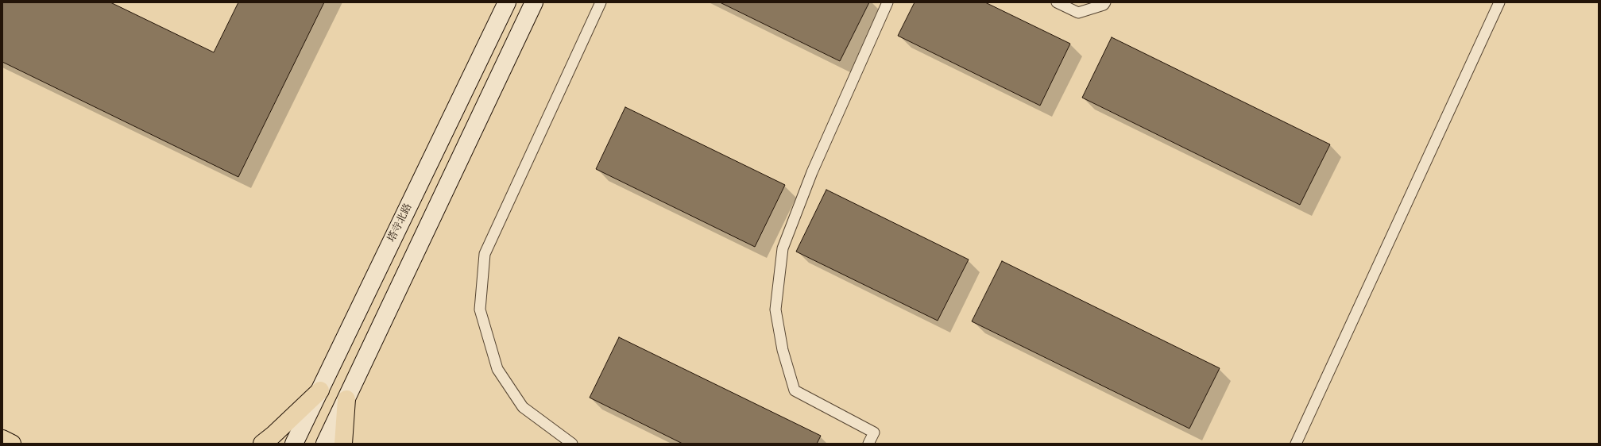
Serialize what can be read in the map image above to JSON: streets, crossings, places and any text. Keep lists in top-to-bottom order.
{
  "streets": {
    "main road": ["塔寺北路"]
  }
}
